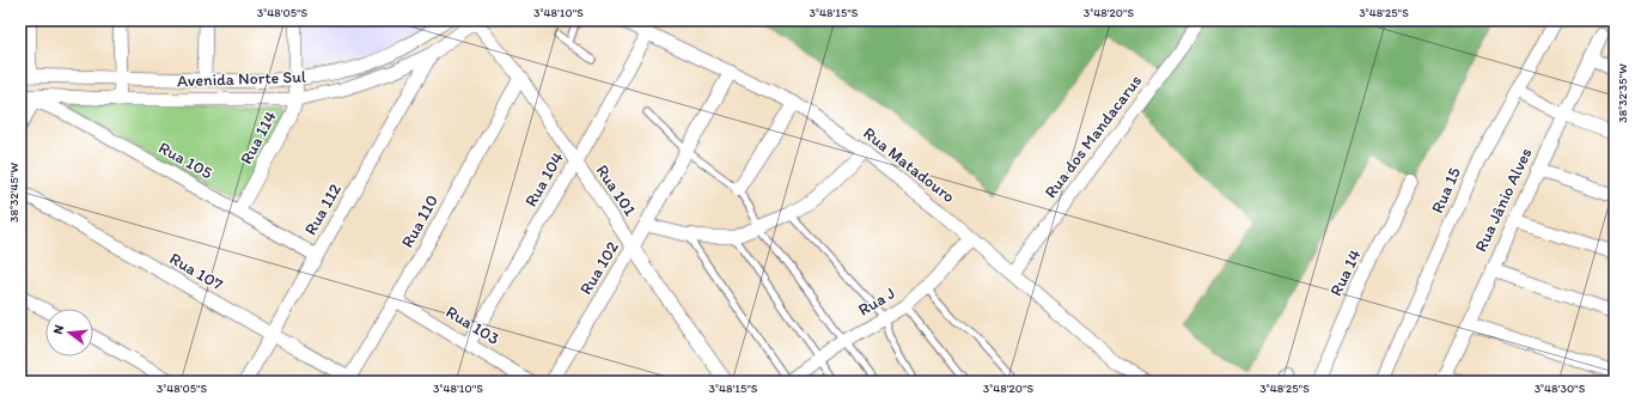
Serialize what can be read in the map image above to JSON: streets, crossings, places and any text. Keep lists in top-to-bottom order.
{
  "streets": {
    "street": [
      "Avenida Norte Sul",
      "Rua dos Mandacarus",
      "Rua 114",
      "Rua 105",
      "Rua Matadouro",
      "Rua 104",
      "Rua 101",
      "Rua 15",
      "Rua Jânio Alves",
      "Rua 112",
      "Rua 110",
      "Rua 102",
      "Rua 107",
      "Rua 14",
      "Rua J",
      "Rua 103"
    ]
  },
  "crossings": [
    ["Avenida Norte Sul", "Rua 114"],
    ["Avenida Norte Sul", "Rua 105"],
    ["Avenida Norte Sul", "Rua 101"],
    ["Avenida Norte Sul", "Rua 112"],
    ["Rua dos Mandacarus", "Rua Matadouro"],
    ["Rua 114", "Rua 105"],
    ["Rua 105", "Rua 112"],
    ["Rua Matadouro", "Rua 104"],
    ["Rua Matadouro", "Rua 102"],
    ["Rua Matadouro", "Rua J"],
    ["Rua 104", "Rua 101"],
    ["Rua 104", "Rua 103"],
    ["Rua 101", "Rua 110"],
    ["Rua 101", "Rua 102"],
    ["Rua 112", "Rua 107"],
    ["Rua 110", "Rua 107"],
    ["Rua 110", "Rua 103"]
  ],
  "north": "left",
  "coordinates": [
    "3°48'05\"S",
    "3°48'10\"S",
    "3°48'15\"S",
    "3°48'20\"S",
    "3°48'25\"S",
    "38°32'35\"W",
    "38°32'45\"W",
    "3°48'30\"S"
  ]
}
